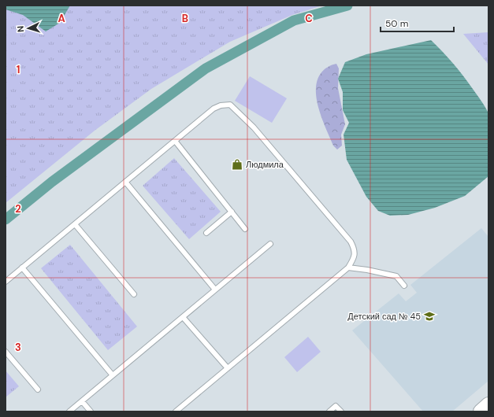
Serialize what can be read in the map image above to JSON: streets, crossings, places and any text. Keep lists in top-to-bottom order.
{
  "places": {
    "shop": ["Людмила"],
    "school or university": ["Детский сад № 45"]
  },
  "scale_bar": "50 m",
  "north": "left",
  "grid": {
    "columns": ["A", "B", "C"],
    "rows": ["1", "2", "3"]
  }
}
